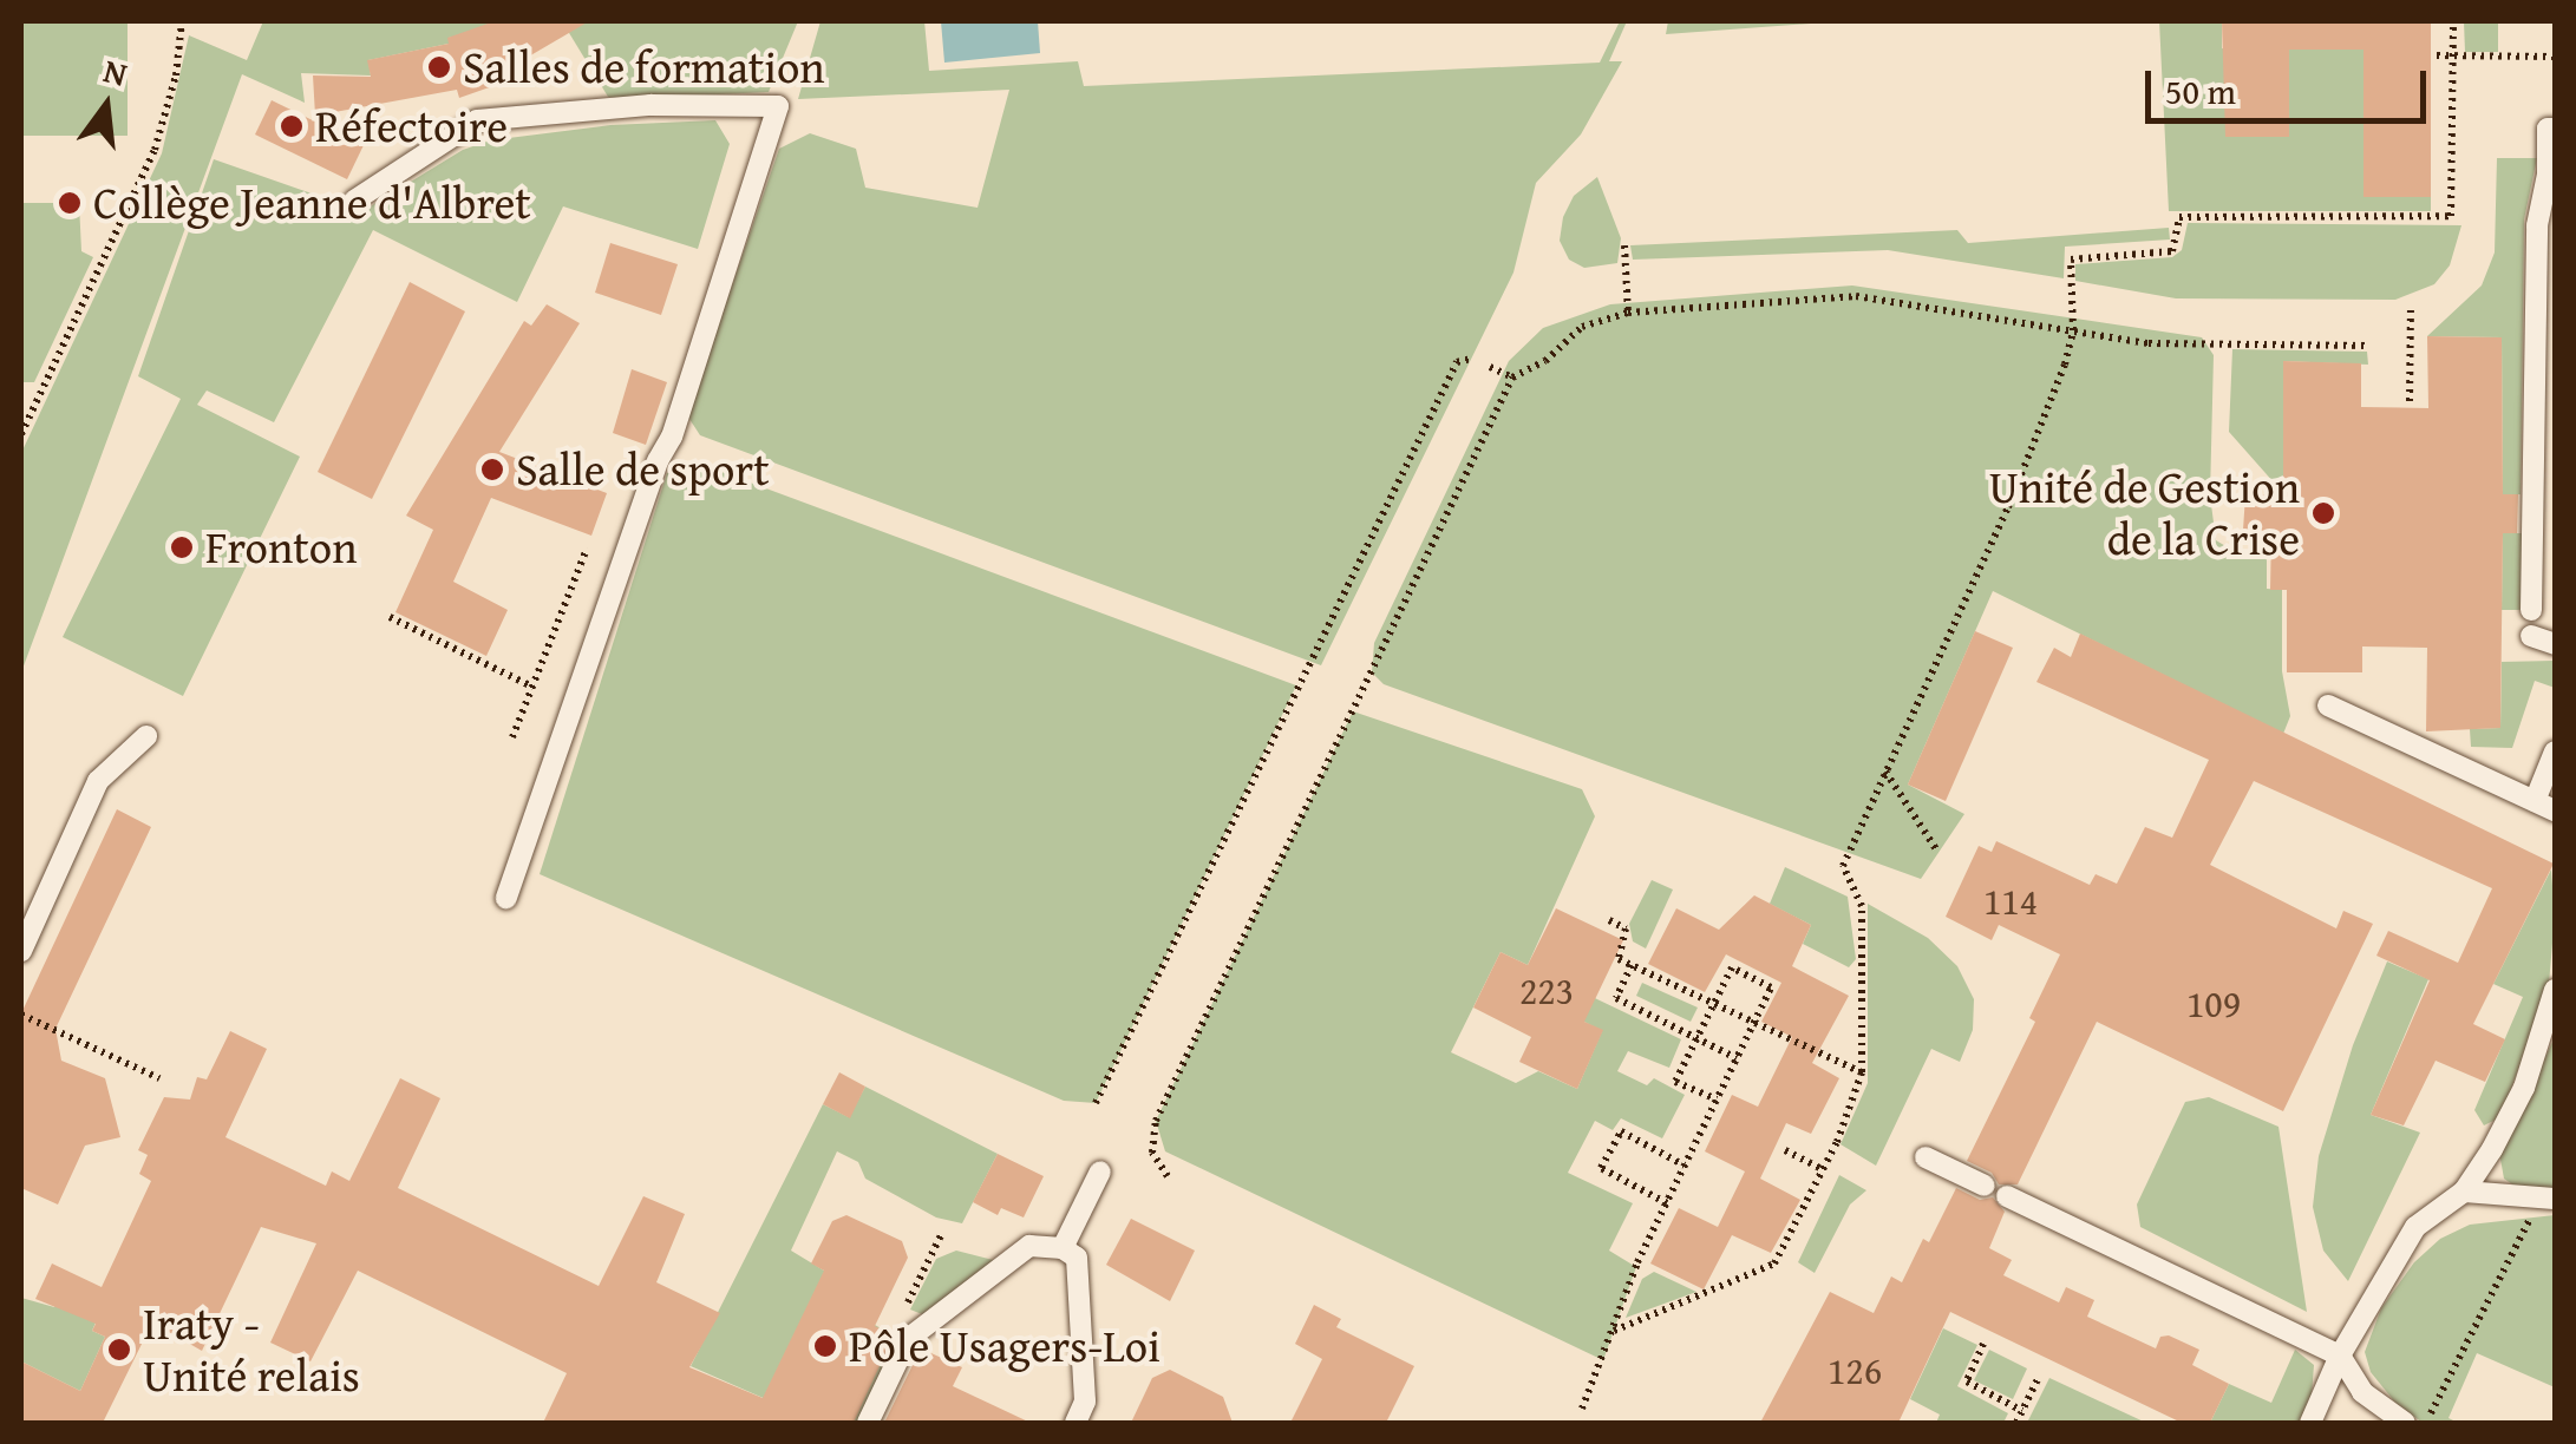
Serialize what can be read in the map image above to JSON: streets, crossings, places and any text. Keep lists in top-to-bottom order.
{
  "places": [
    "Salles de formation",
    "Réfectoire",
    "Collège Jeanne d'Albret",
    "Salle de sport",
    "Unité de Gestion de la Crise",
    "Fronton",
    "Pôle Usagers-Loi",
    "Iraty - Unité relais"
  ],
  "house_numbers": [
    "114",
    "223",
    "109",
    "126"
  ],
  "scale_bar": "50 m",
  "north": "top"
}
